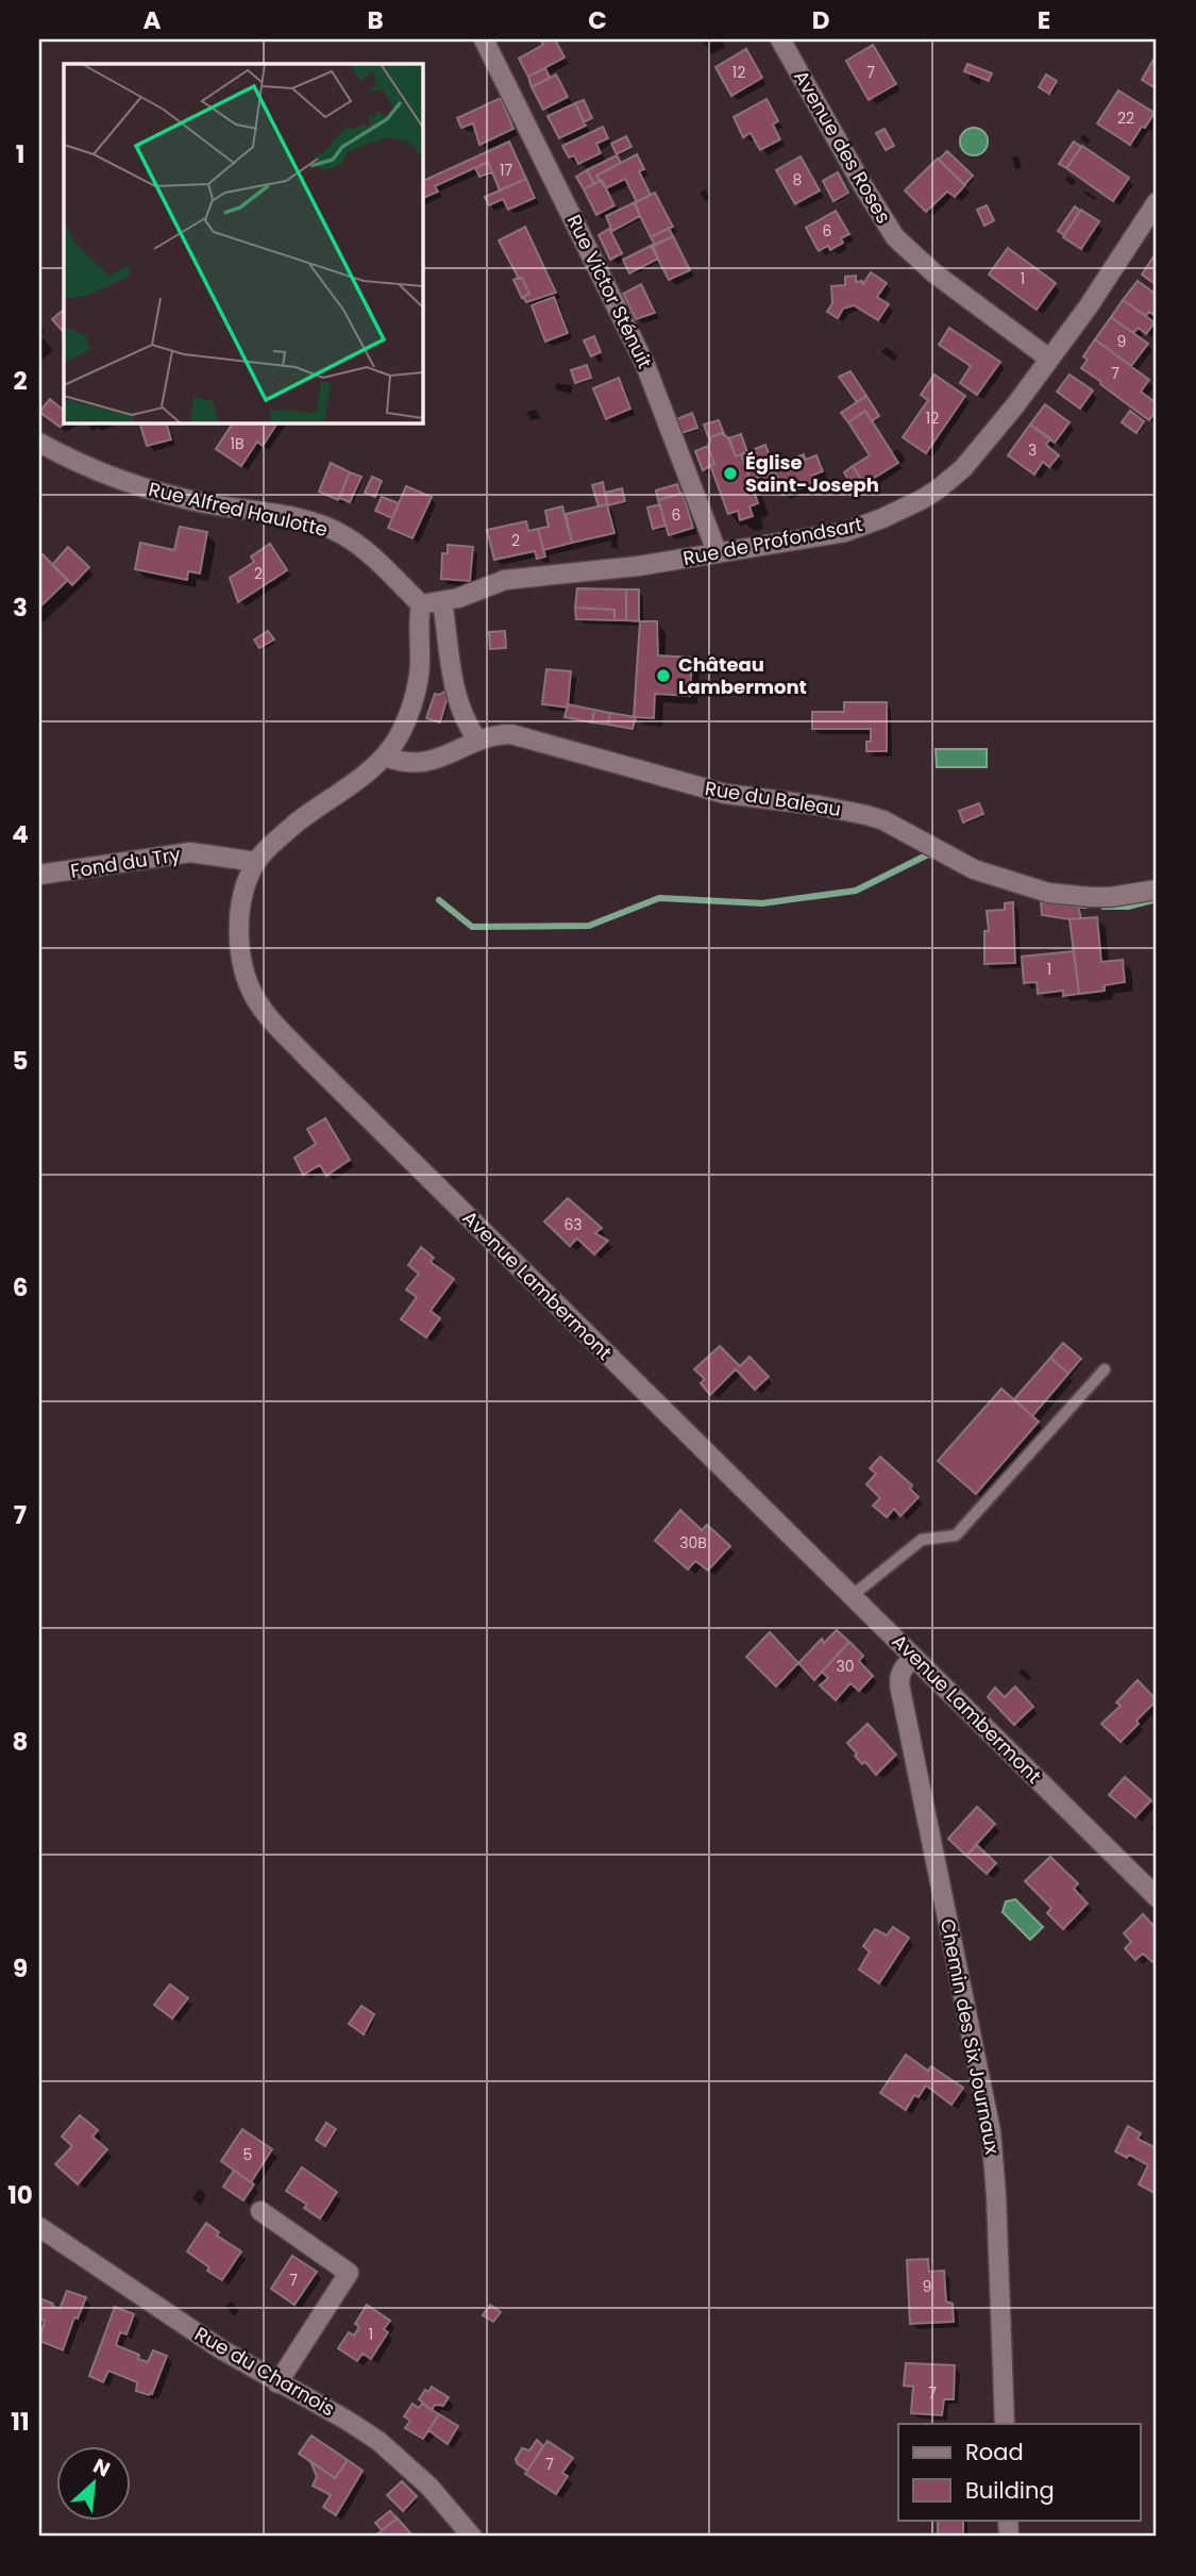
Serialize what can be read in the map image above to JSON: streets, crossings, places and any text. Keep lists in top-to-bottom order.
{
  "streets": {
    "street": [
      "Avenue des Roses",
      "Rue Victor Sténuit",
      "Rue Alfred Haulotte",
      "Rue de Profondsart",
      "Rue du Baleau",
      "Fond du Try",
      "Avenue Lambermont",
      "Chemin des Six Journaux",
      "Rue du Charnois"
    ]
  },
  "crossings": [
    ["Avenue des Roses", "Rue de Profondsart"],
    ["Rue Victor Sténuit", "Rue de Profondsart"],
    ["Rue Alfred Haulotte", "Rue de Profondsart"],
    ["Rue Alfred Haulotte", "Avenue Lambermont"],
    ["Rue de Profondsart", "Avenue Lambermont"],
    ["Rue du Baleau", "Avenue Lambermont"],
    ["Fond du Try", "Avenue Lambermont"],
    ["Avenue Lambermont", "Chemin des Six Journaux"]
  ],
  "places": ["Église Saint-Joseph", "Château Lambermont"],
  "house_numbers": [
    "12",
    "7",
    "22",
    "17",
    "8",
    "6",
    "1",
    "9",
    "7",
    "12",
    "1B",
    "3",
    "6",
    "2",
    "2",
    "1",
    "63",
    "30B",
    "30",
    "5",
    "7",
    "9",
    "1",
    "7",
    "7"
  ],
  "legend": ["Road", "Building"],
  "north": "top right",
  "grid": {
    "columns": [
      "A",
      "B",
      "C",
      "D",
      "E"
    ],
    "rows": [
      "1",
      "2",
      "3",
      "4",
      "5",
      "6",
      "7",
      "8",
      "9",
      "10",
      "11"
    ]
  }
}
